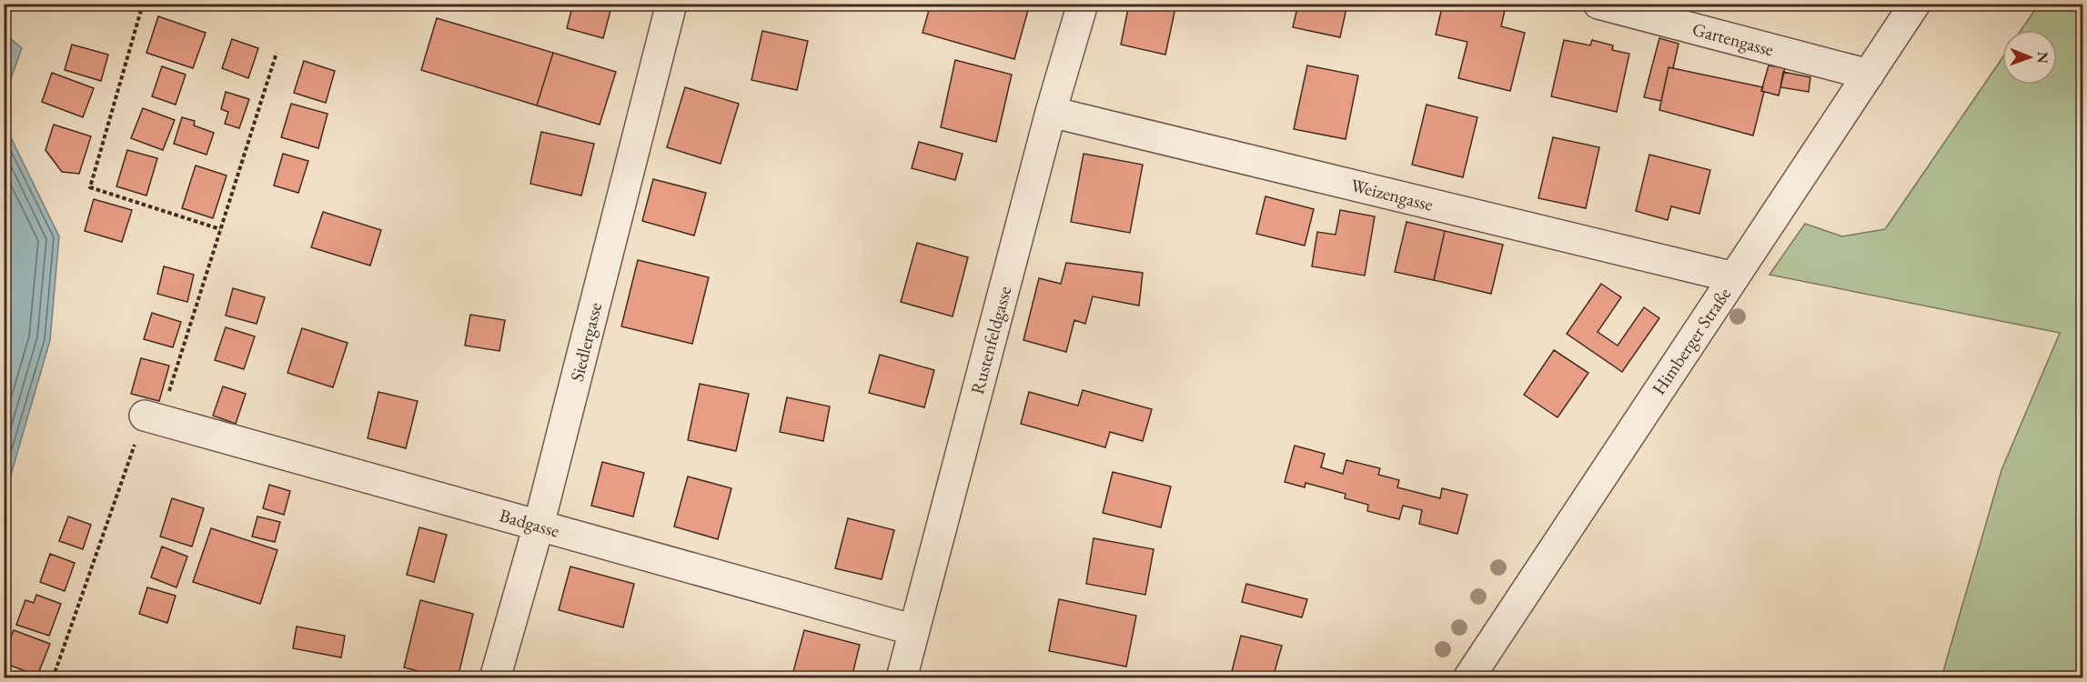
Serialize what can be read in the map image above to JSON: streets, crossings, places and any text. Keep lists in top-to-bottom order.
{
  "streets": {
    "street": [
      "Gartengasse",
      "Weizengasse",
      "Rustenfeldgasse",
      "Himberger Straße",
      "Siedlergasse",
      "Badgasse"
    ]
  },
  "crossings": [
    ["Gartengasse", "Himberger Straße"],
    ["Weizengasse", "Rustenfeldgasse"],
    ["Weizengasse", "Himberger Straße"],
    ["Rustenfeldgasse", "Badgasse"],
    ["Siedlergasse", "Badgasse"]
  ],
  "north": "right"
}
